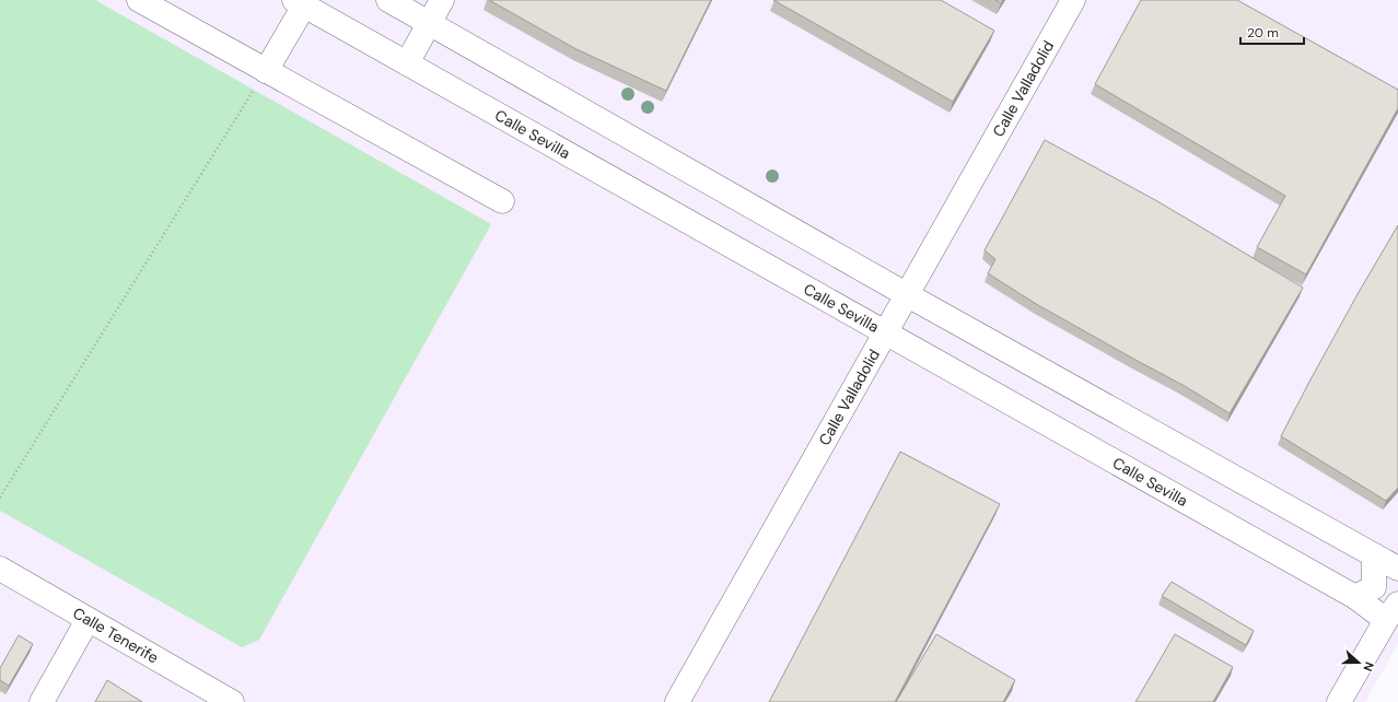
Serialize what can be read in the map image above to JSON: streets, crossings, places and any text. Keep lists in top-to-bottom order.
{
  "streets": {
    "street": ["Calle Valladolid", "Calle Sevilla", "Calle Tenerife"]
  },
  "crossings": [
    ["Calle Valladolid", "Calle Sevilla"]
  ],
  "scale_bar": "20 m",
  "north": "right"
}
